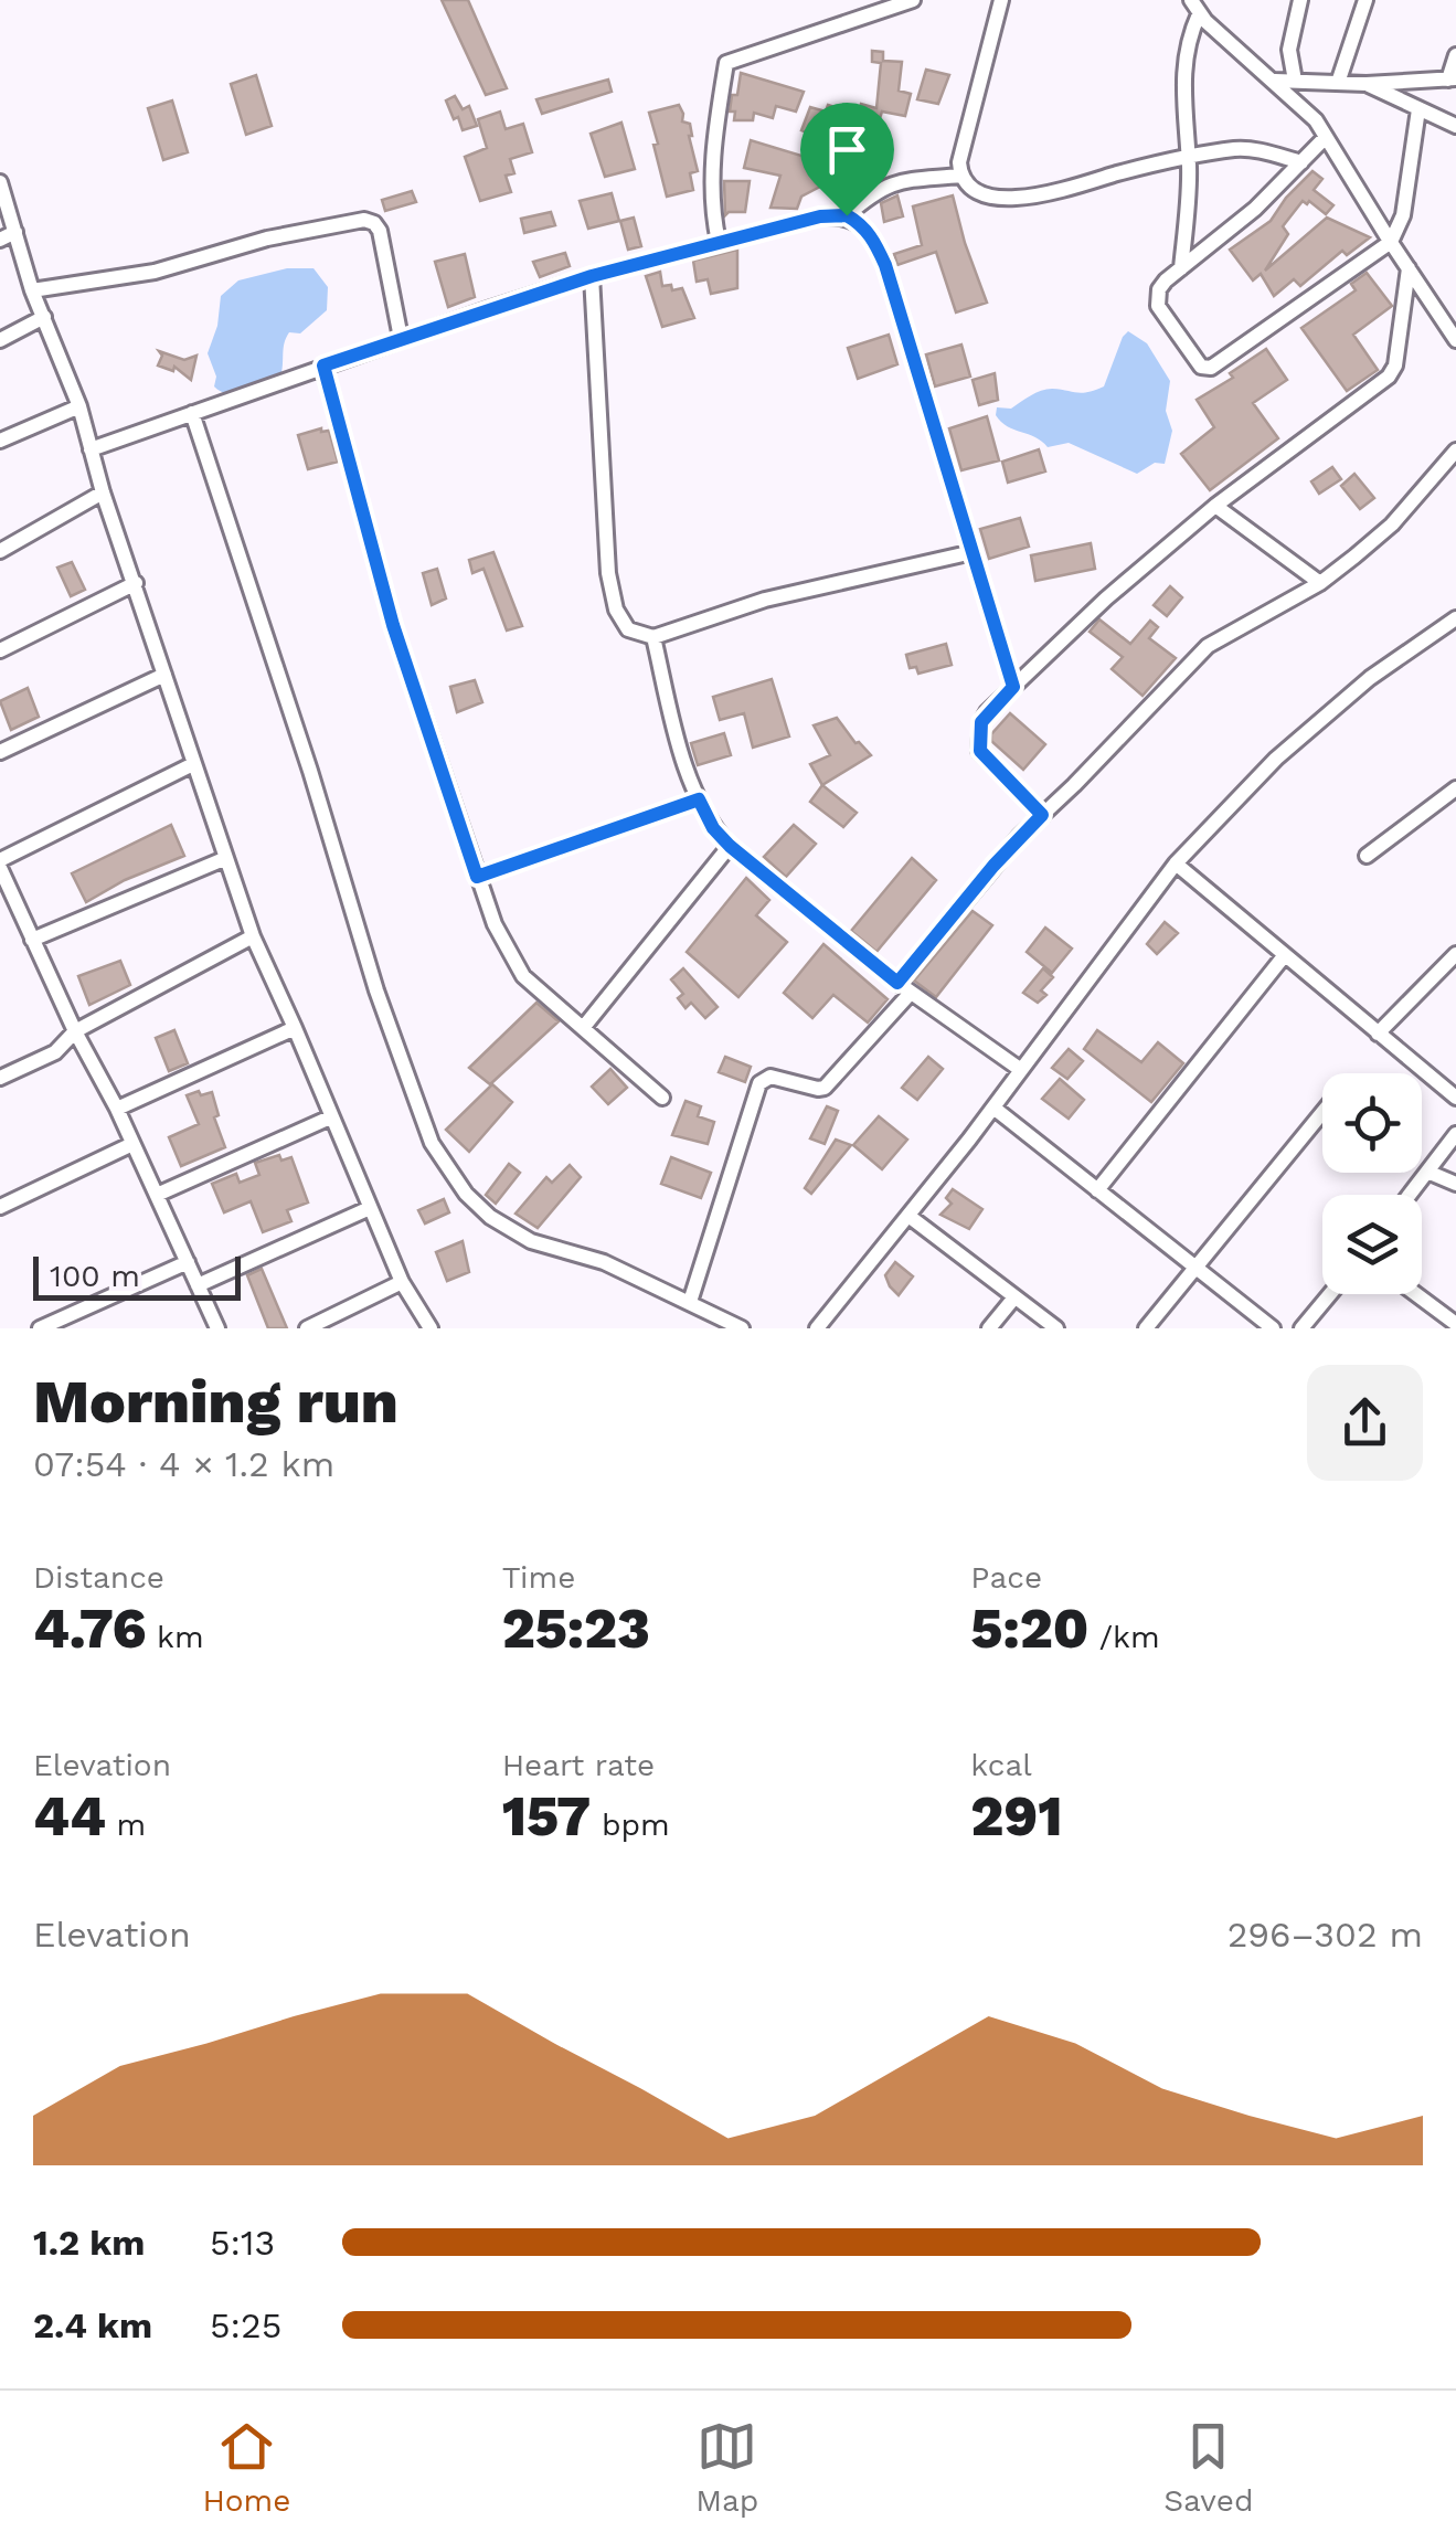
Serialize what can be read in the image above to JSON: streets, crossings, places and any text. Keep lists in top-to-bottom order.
{
  "scale_bar": "100 m",
  "page": {
    "scale": "100 m",
    "heading": ["Morning run", "07:54 · 4 × 1.2 km"],
    "stats": [
      ["Distance", "4.76 km"],
      ["Time", "25:23"],
      ["Pace", "5:20 /km"],
      ["Elevation", "44 m"],
      ["Heart rate", "157 bpm"],
      ["kcal", "291"]
    ],
    "chart": ["Elevation", "296–302 m"],
    "list": [
      {
        "name": "1.2 km",
        "note": "5:13"
      },
      {
        "name": "2.4 km",
        "note": "5:25"
      }
    ],
    "tabs": ["Home", "Map", "Saved"]
  }
}
